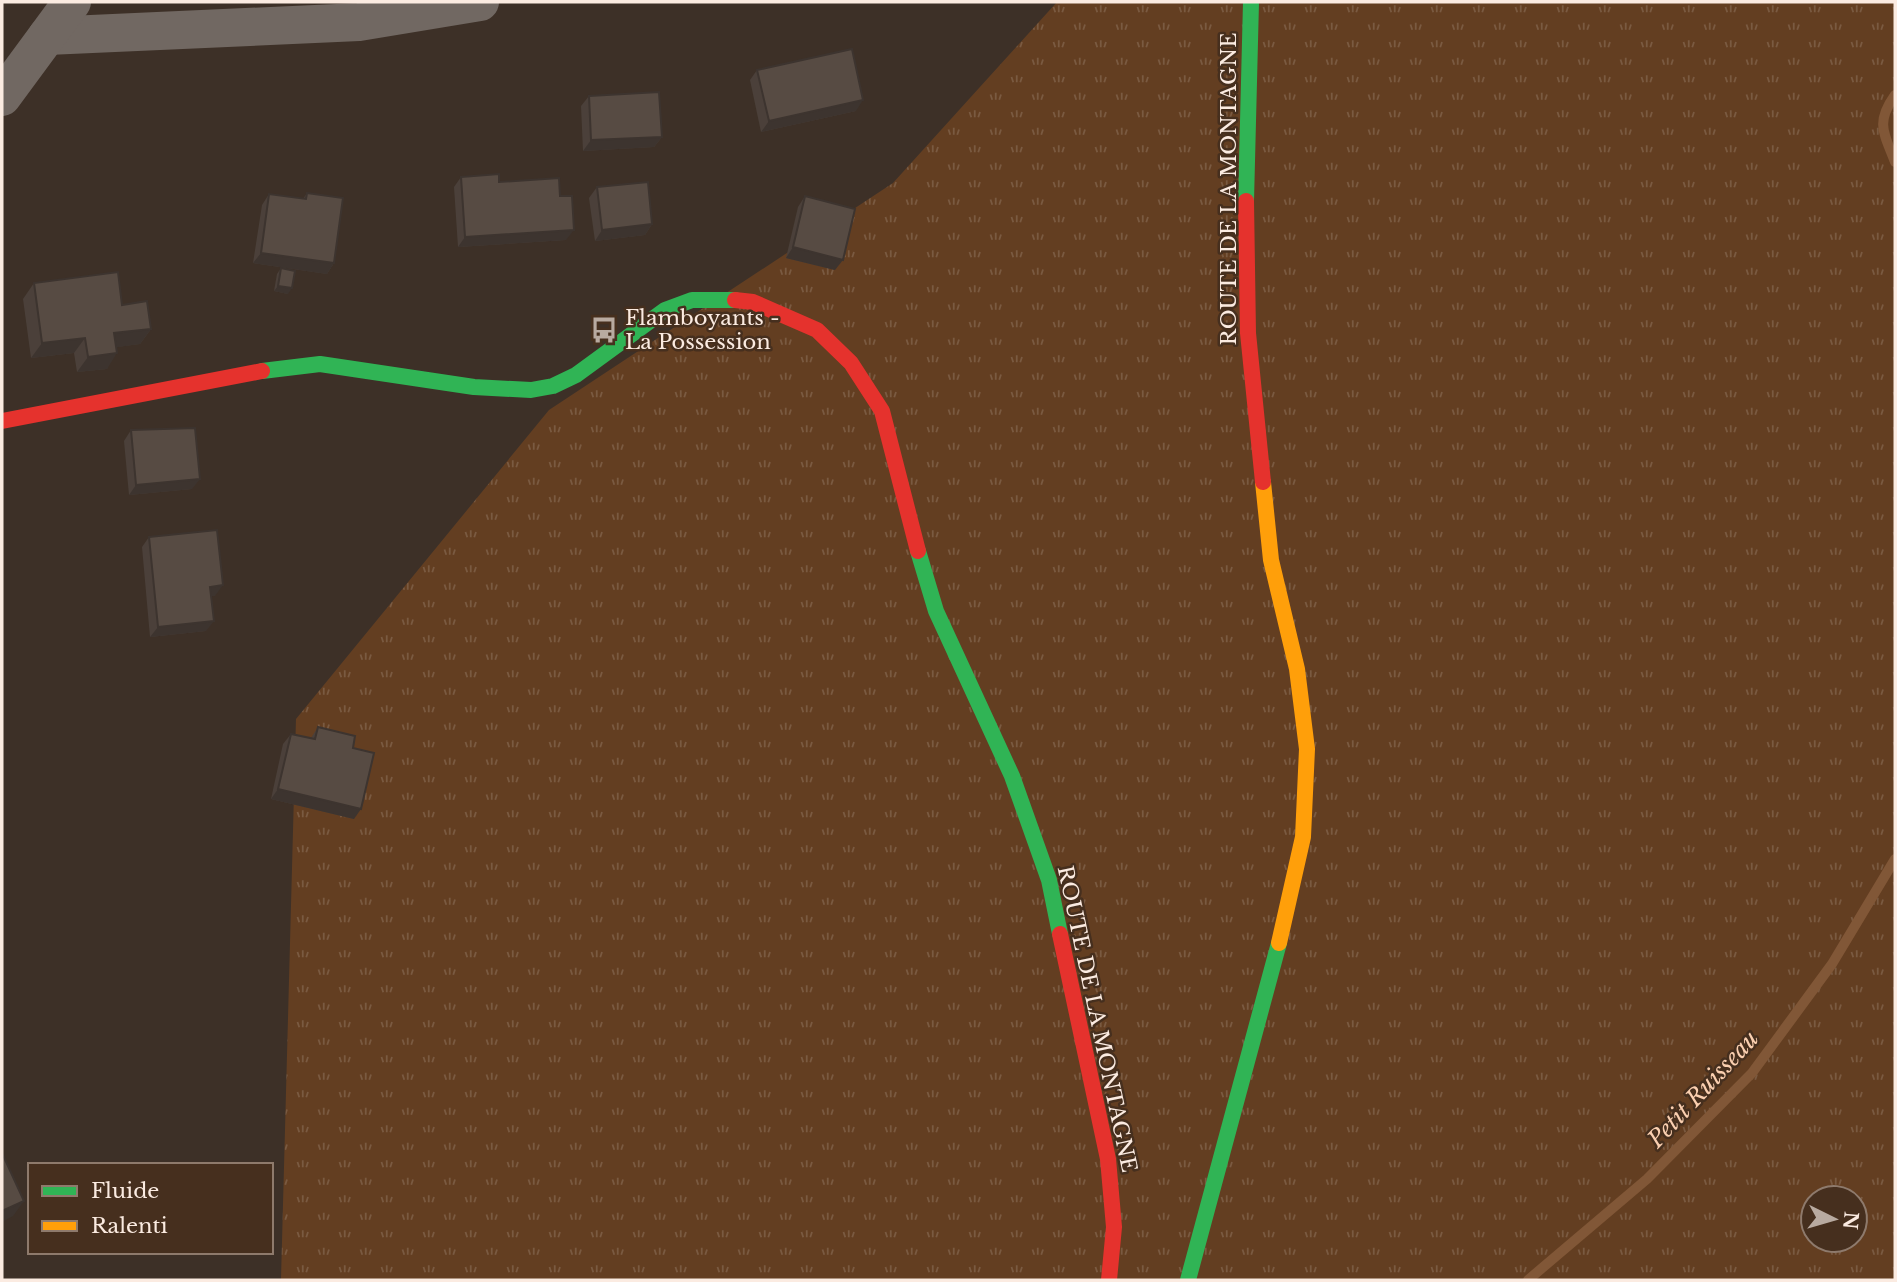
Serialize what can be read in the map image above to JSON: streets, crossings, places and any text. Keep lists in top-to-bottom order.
{
  "streets": {
    "main road": ["ROUTE DE LA MONTAGNE"]
  },
  "water": ["Petit Ruisseau"],
  "places": {
    "bus stop": ["Flamboyants - La Possession"]
  },
  "legend": ["Fluide", "Ralenti"],
  "north": "right"
}
